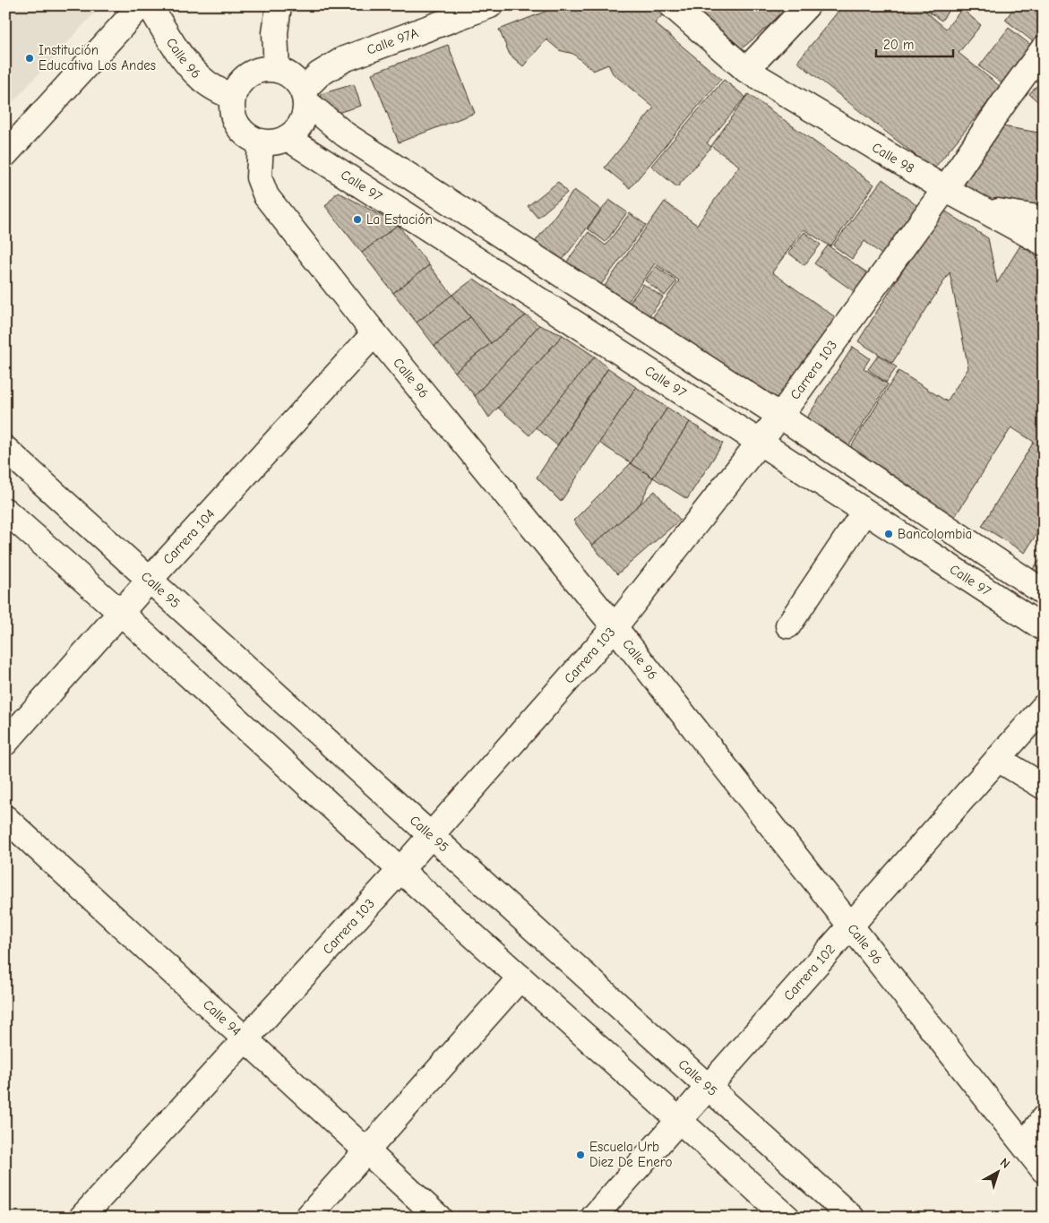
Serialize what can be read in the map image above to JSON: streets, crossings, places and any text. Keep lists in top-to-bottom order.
{
  "streets": {
    "street": [
      "Calle 97A",
      "Calle 96",
      "Calle 98",
      "Calle 97",
      "Carrera 103",
      "Carrera 104",
      "Calle 95",
      "Carrera 102",
      "Calle 94"
    ]
  },
  "crossings": [
    ["Calle 97A", "Calle 96"],
    ["Calle 97A", "Calle 97"],
    ["Calle 96", "Calle 97"],
    ["Calle 96", "Carrera 103"],
    ["Calle 96", "Carrera 104"],
    ["Calle 96", "Carrera 102"],
    ["Calle 98", "Carrera 103"],
    ["Calle 97", "Carrera 103"],
    ["Carrera 103", "Calle 95"],
    ["Carrera 103", "Calle 94"],
    ["Carrera 104", "Calle 95"],
    ["Calle 95", "Carrera 102"]
  ],
  "places": [
    "Institución Educativa Los Andes",
    "La Estación",
    "Bancolombia",
    "Escuela Urb Diez De Enero"
  ],
  "scale_bar": "20 m",
  "north": "top right"
}
